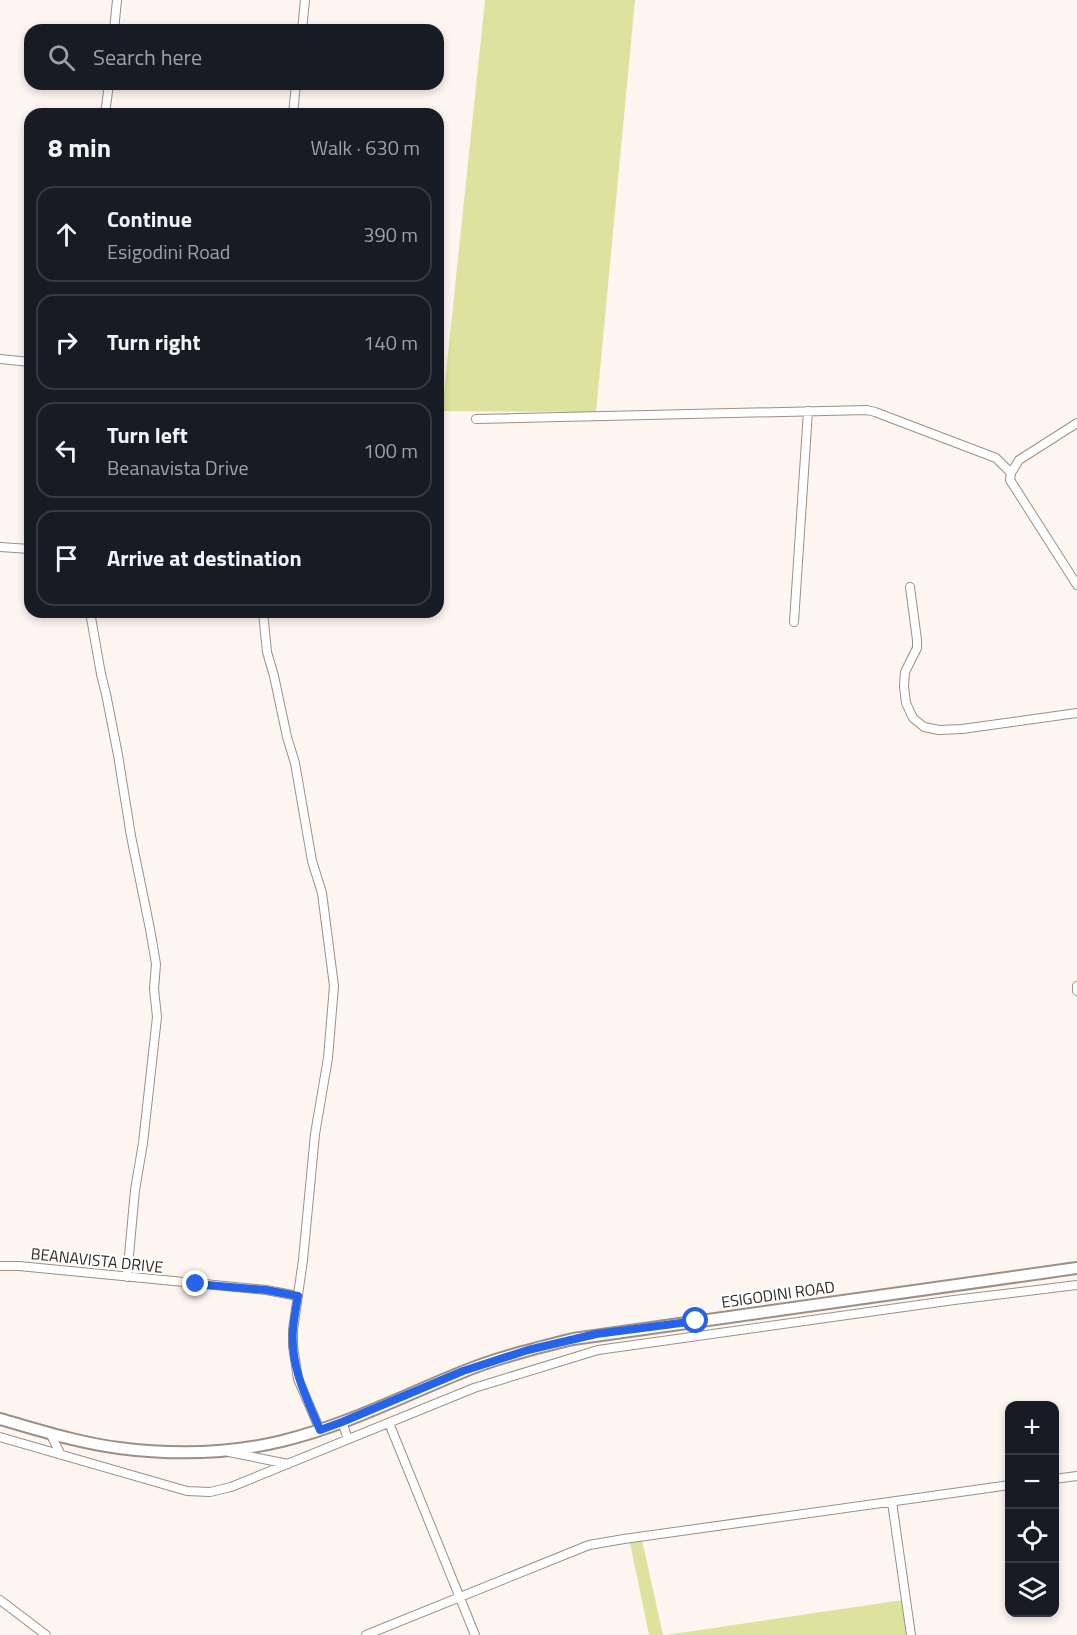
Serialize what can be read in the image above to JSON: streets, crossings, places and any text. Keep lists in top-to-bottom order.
{
  "streets": {
    "main road": ["ESIGODINI ROAD"],
    "street": ["BEANAVISTA DRIVE"]
  },
  "page": {
    "search": "Search here",
    "heading": ["8 min", "Walk · 630 m"],
    "list": [
      ["Continue", "Esigodini Road", "390 m"],
      ["Turn right", "140 m"],
      ["Turn left", "Beanavista Drive", "100 m"],
      "Arrive at destination"
    ],
    "map_buttons": ["+", "−"]
  }
}
